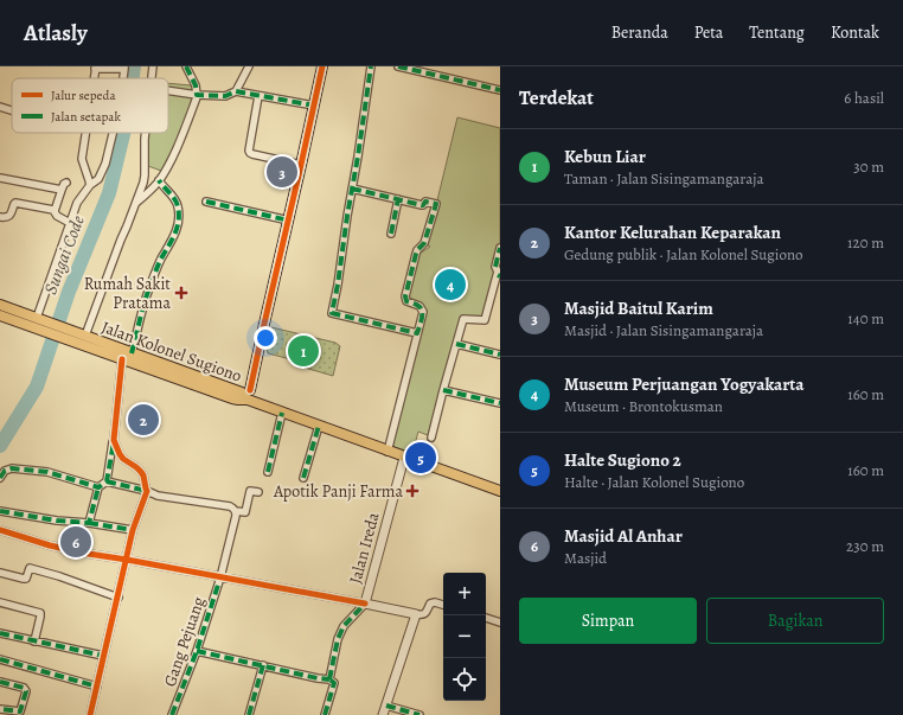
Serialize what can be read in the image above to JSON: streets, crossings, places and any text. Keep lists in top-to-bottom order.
{
  "streets": {
    "main road": ["Jalan Kolonel Sugiono"],
    "street": ["Jalan Ireda", "Gang Pejuang"]
  },
  "crossings": [
    ["Jalan Kolonel Sugiono", "Jalan Ireda"]
  ],
  "water": ["Sungai Code"],
  "places": {
    "health": ["Rumah Sakit Pratama", "Apotik Panji Farma"]
  },
  "legend": ["Jalur sepeda", "Jalan setapak"],
  "page": {
    "header": "Atlasly",
    "nav": [
      "Beranda",
      "Peta",
      "Tentang",
      "Kontak"
    ],
    "heading": ["Terdekat", "6 hasil"],
    "list": [
      {
        "mark": "1",
        "name": "Kebun Liar",
        "note": "Taman · Jalan Sisingamangaraja",
        "value": "30 m"
      },
      {
        "mark": "2",
        "name": "Kantor Kelurahan Keparakan",
        "note": "Gedung publik · Jalan Kolonel Sugiono",
        "value": "120 m"
      },
      {
        "mark": "3",
        "name": "Masjid Baitul Karim",
        "note": "Masjid · Jalan Sisingamangaraja",
        "value": "140 m"
      },
      {
        "mark": "4",
        "name": "Museum Perjuangan Yogyakarta",
        "note": "Museum · Brontokusman",
        "value": "160 m"
      },
      {
        "mark": "5",
        "name": "Halte Sugiono 2",
        "note": "Halte · Jalan Kolonel Sugiono",
        "value": "160 m"
      },
      {
        "mark": "6",
        "name": "Masjid Al Anhar",
        "note": "Masjid",
        "value": "230 m"
      }
    ],
    "pins": [
      "3",
      "4",
      "1",
      "2",
      "5",
      "6"
    ],
    "map_buttons": ["+", "−"],
    "buttons": ["Simpan", "Bagikan"]
  }
}
